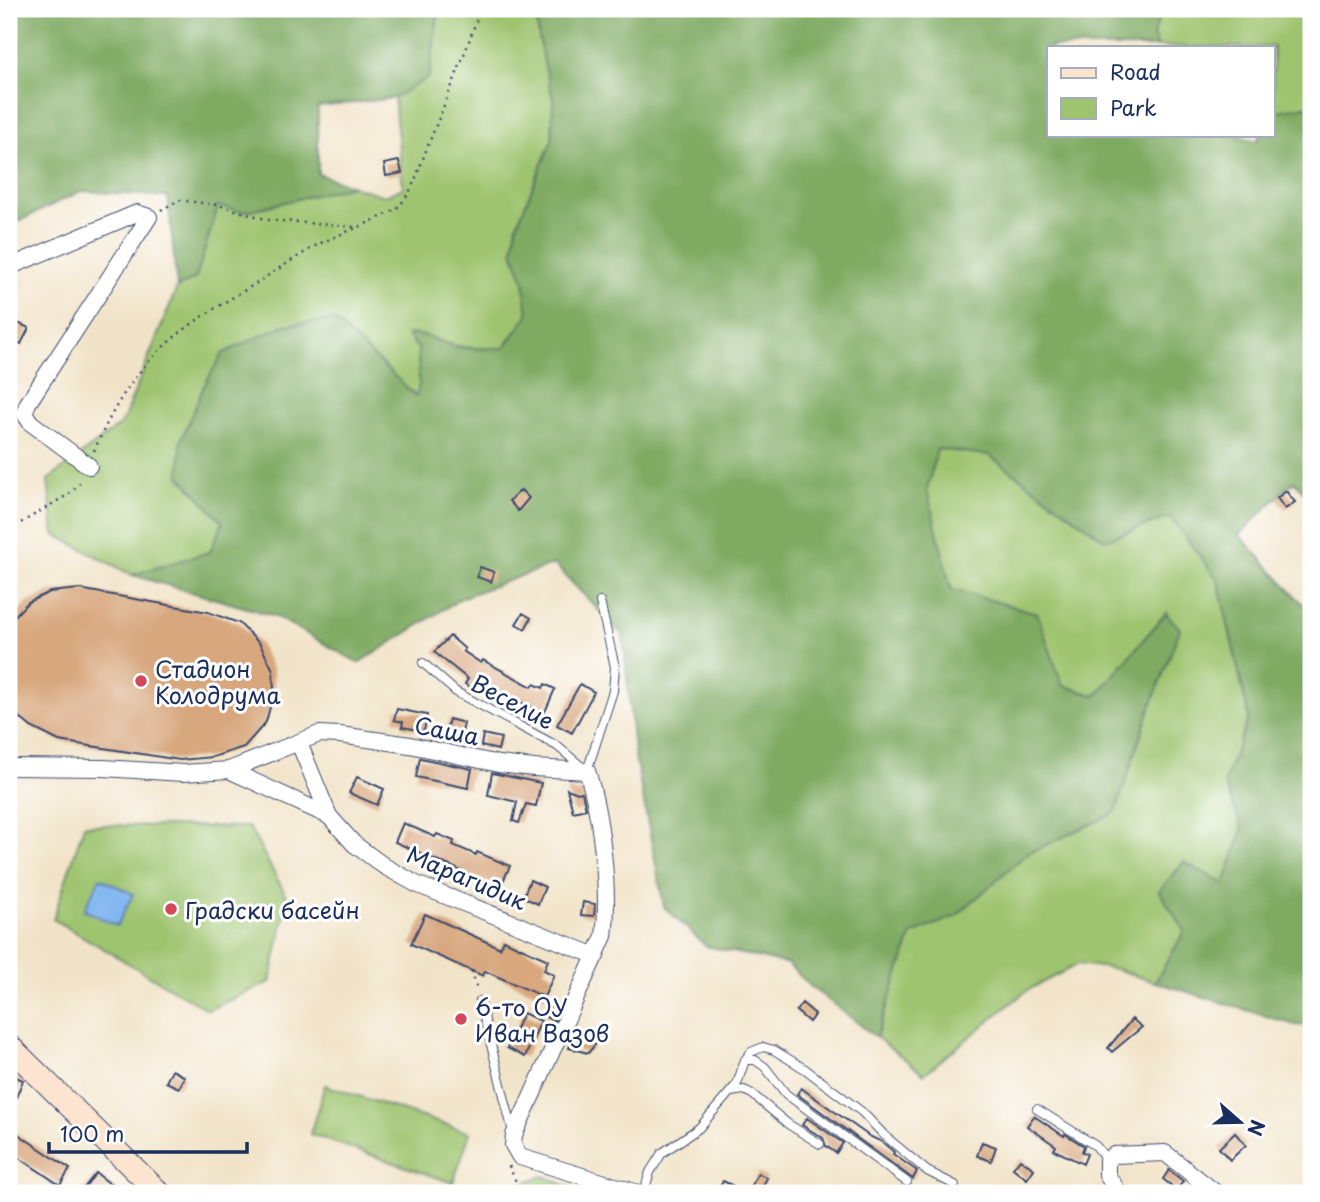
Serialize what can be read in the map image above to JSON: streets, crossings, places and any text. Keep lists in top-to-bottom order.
{
  "streets": {
    "street": ["Саша", "Марагидик"],
    "lane": ["Веселие"]
  },
  "crossings": [
    ["Веселие", "Саша"],
    ["Саша", "Марагидик"]
  ],
  "places": ["Стадион Колодрума", "Градски басейн", "6-то ОУ Иван Вазов"],
  "legend": ["Road", "Park"],
  "scale_bar": "100 m",
  "north": "right"
}
